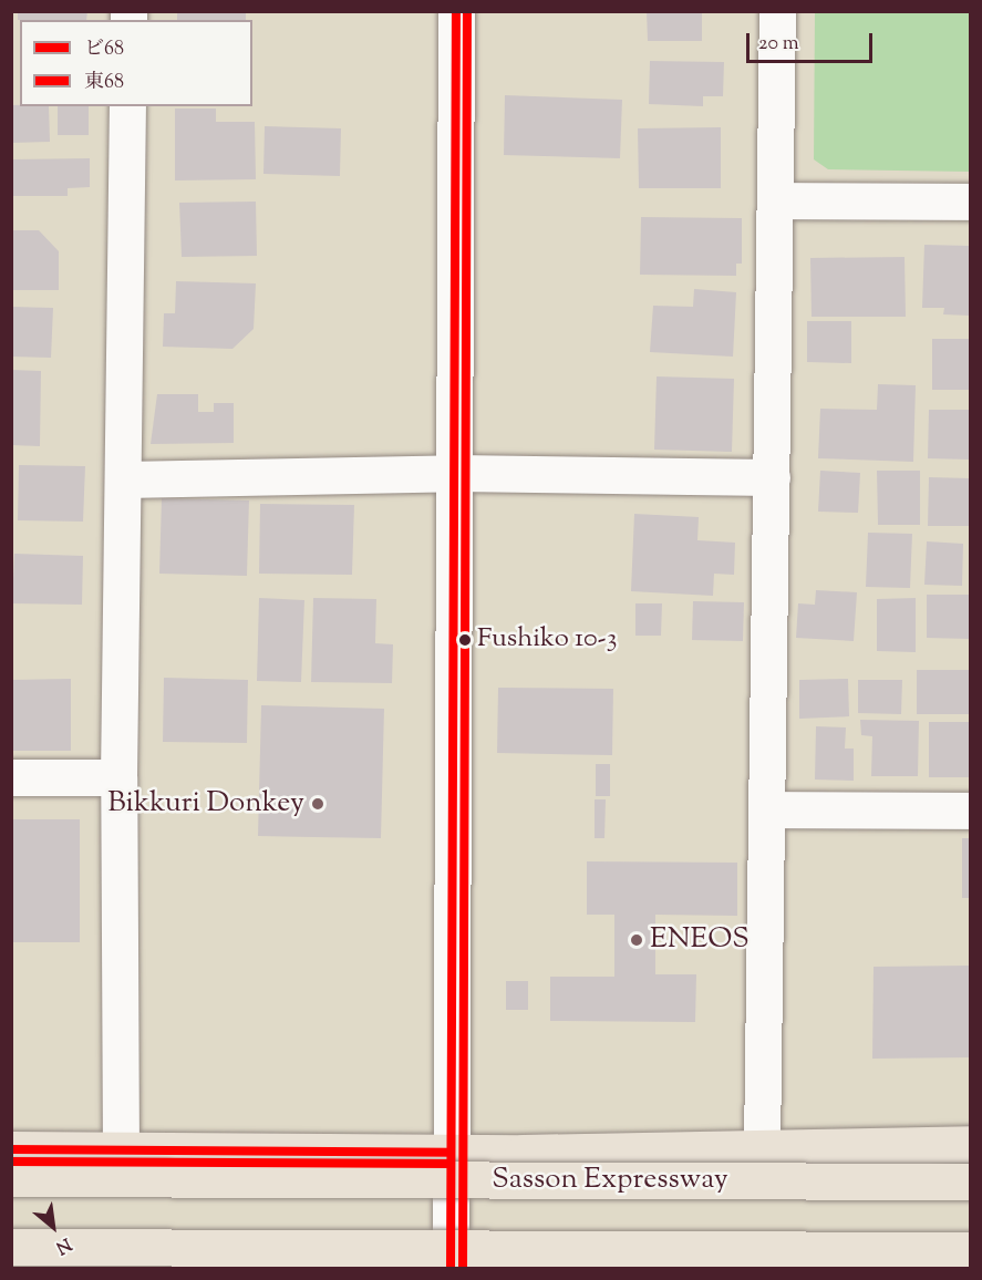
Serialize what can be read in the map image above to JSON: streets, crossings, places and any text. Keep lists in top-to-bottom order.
{
  "streets": {
    "highway": ["Sasson Expressway"]
  },
  "places": ["Fushiko 10-3", "Bikkuri Donkey", "ENEOS"],
  "lines": ["transit line ビ68", "transit line 東68"],
  "legend": ["ビ68", "東68"],
  "scale_bar": "20 m",
  "north": "bottom right"
}
